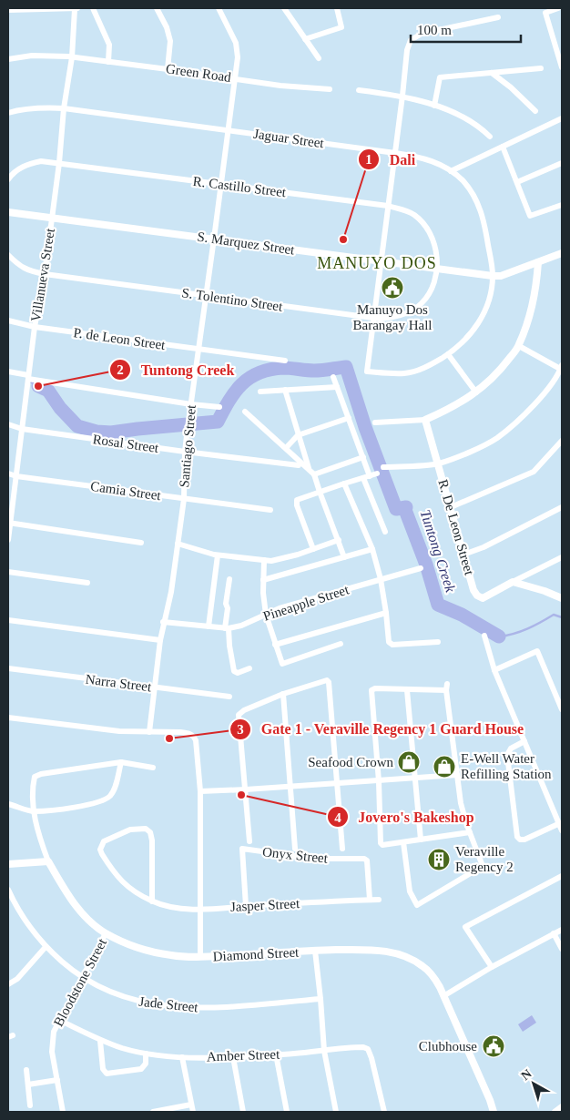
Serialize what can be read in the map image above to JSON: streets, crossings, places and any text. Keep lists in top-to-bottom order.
{
  "streets": {
    "street": [
      "Green Road",
      "Jaguar Street",
      "R. Castillo Street",
      "S. Marquez Street",
      "Villanueva Street",
      "S. Tolentino Street",
      "P. de Leon Street",
      "Rosal Street",
      "Santiago Street",
      "Camia Street",
      "R. De Leon Street",
      "Pineapple Street",
      "Narra Street",
      "Onyx Street",
      "Jasper Street",
      "Diamond Street",
      "Bloodstone Street",
      "Jade Street",
      "Amber Street"
    ]
  },
  "crossings": [
    ["Green Road", "Villanueva Street"],
    ["Green Road", "Santiago Street"],
    ["Jaguar Street", "S. Marquez Street"],
    ["Jaguar Street", "Villanueva Street"],
    ["Jaguar Street", "S. Tolentino Street"],
    ["Jaguar Street", "Santiago Street"],
    ["R. Castillo Street", "S. Marquez Street"],
    ["R. Castillo Street", "Villanueva Street"],
    ["R. Castillo Street", "S. Tolentino Street"],
    ["R. Castillo Street", "Santiago Street"],
    ["S. Marquez Street", "Villanueva Street"],
    ["S. Marquez Street", "S. Tolentino Street"],
    ["S. Marquez Street", "Santiago Street"],
    ["Villanueva Street", "S. Tolentino Street"],
    ["Villanueva Street", "P. de Leon Street"],
    ["Villanueva Street", "Rosal Street"],
    ["Villanueva Street", "Camia Street"],
    ["S. Tolentino Street", "Santiago Street"],
    ["P. de Leon Street", "Santiago Street"],
    ["Rosal Street", "Santiago Street"],
    ["Santiago Street", "Camia Street"],
    ["Santiago Street", "Pineapple Street"],
    ["Santiago Street", "Narra Street"],
    ["Onyx Street", "Jasper Street"],
    ["Diamond Street", "Bloodstone Street"],
    ["Bloodstone Street", "Jade Street"],
    ["Bloodstone Street", "Amber Street"]
  ],
  "districts": ["MANUYO DOS"],
  "water": ["Tuntong Creek"],
  "places": {
    "other": [
      "Dali",
      "Tuntong Creek",
      "Gate 1 - Veraville Regency 1 Guard House",
      "Jovero's Bakeshop"
    ],
    "public building": ["Manuyo Dos Barangay Hall", "Clubhouse"],
    "shop": ["Seafood Crown", "E-Well Water Refilling Station"],
    "building": ["Veraville Regency 2"]
  },
  "scale_bar": "100 m",
  "north": "top left"
}
